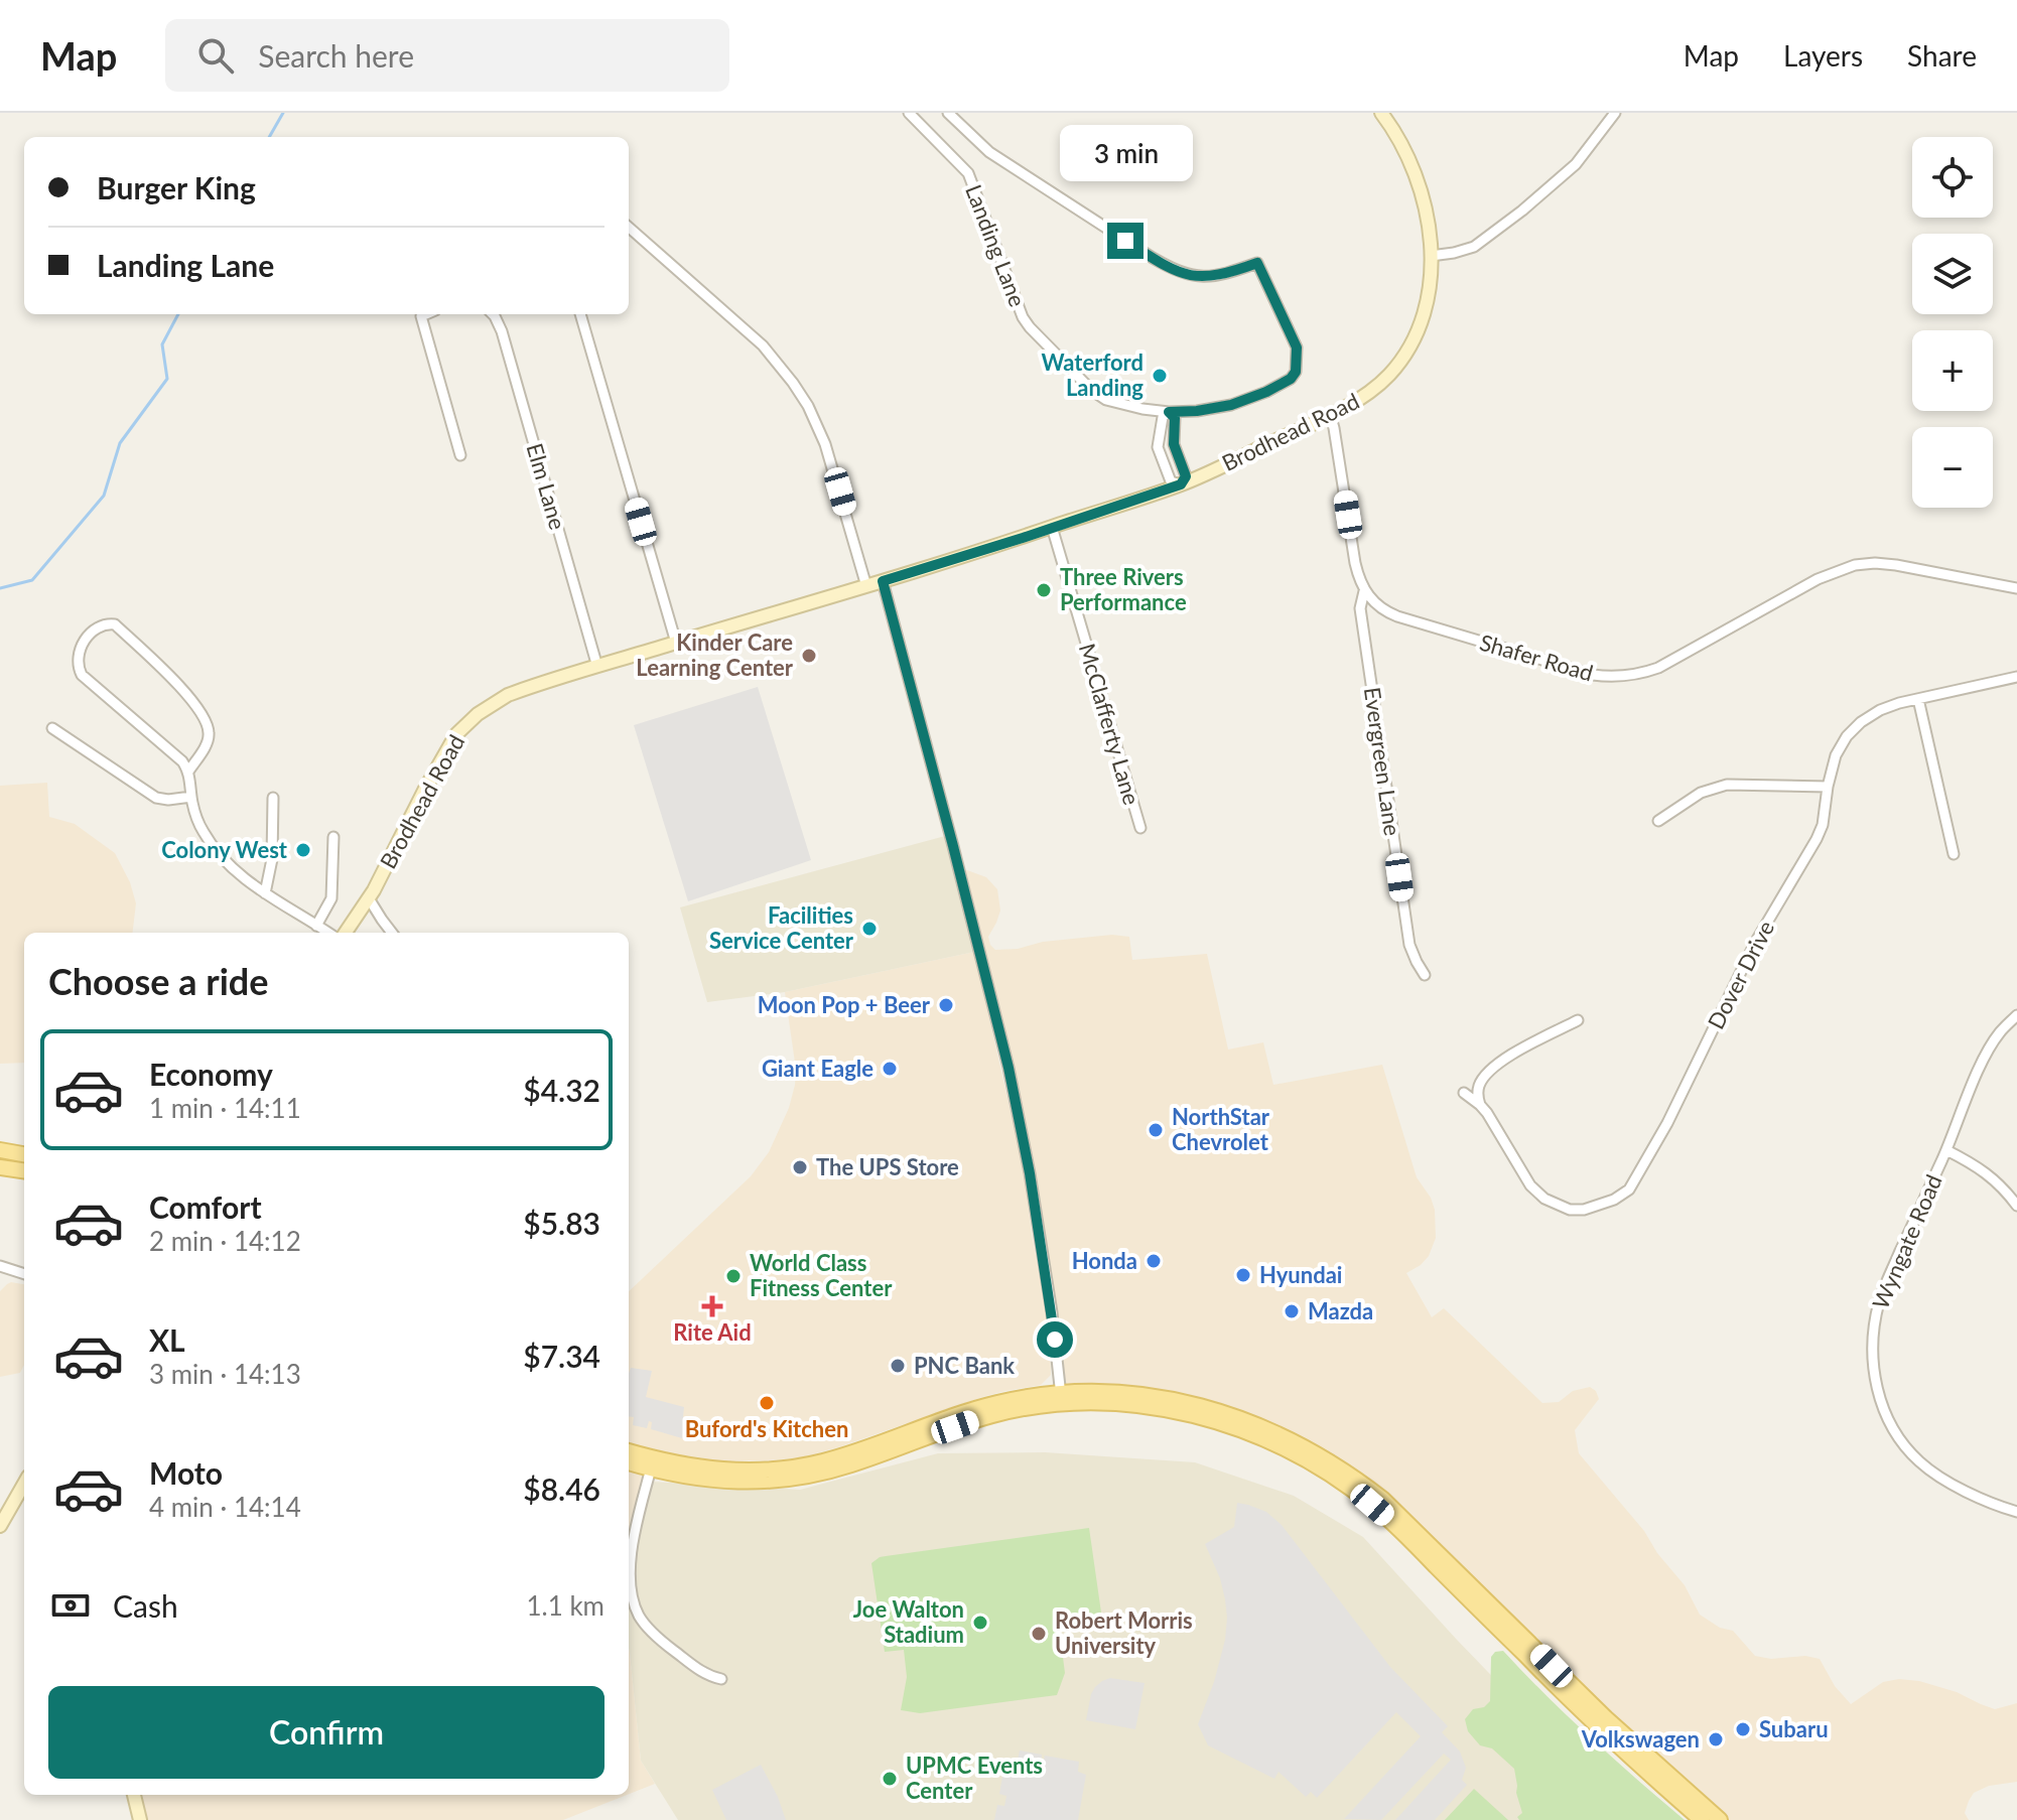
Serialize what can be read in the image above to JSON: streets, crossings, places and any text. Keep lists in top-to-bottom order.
{
  "streets": {
    "main road": ["Brodhead Road"],
    "street": [
      "Landing Lane",
      "Elm Lane",
      "Shafer Road",
      "McClafferty Lane",
      "Evergreen Lane",
      "Dover Drive",
      "Wyngate Road"
    ]
  },
  "crossings": [
    ["Brodhead Road", "Elm Lane"],
    ["Brodhead Road", "McClafferty Lane"],
    ["Shafer Road", "Evergreen Lane"]
  ],
  "places": {
    "other": [
      "Waterford Landing",
      "Three Rivers Performance",
      "Kinder Care Learning Center",
      "Colony West",
      "Facilities Service Center",
      "Moon Pop + Beer",
      "Giant Eagle",
      "NorthStar Chevrolet",
      "The UPS Store",
      "Honda",
      "Hyundai",
      "World Class Fitness Center",
      "Mazda",
      "PNC Bank",
      "Buford's Kitchen",
      "Joe Walton Stadium",
      "Robert Morris University",
      "Subaru",
      "Volkswagen",
      "UPMC Events Center"
    ],
    "health": ["Rite Aid"]
  },
  "page": {
    "header": "Map",
    "search": "Search here",
    "nav": ["Map", "Layers", "Share"],
    "bubble": "3 min",
    "map_buttons": ["+", "−"],
    "banner": ["Burger King", "Landing Lane"],
    "heading": "Choose a ride",
    "list": [
      {
        "name": "Economy",
        "note": "1 min · 14:11",
        "value": "$4.32"
      },
      {
        "name": "Comfort",
        "note": "2 min · 14:12",
        "value": "$5.83"
      },
      {
        "name": "XL",
        "note": "3 min · 14:13",
        "value": "$7.34"
      },
      {
        "name": "Moto",
        "note": "4 min · 14:14",
        "value": "$8.46"
      }
    ],
    "pay": ["Cash", "1.1 km"],
    "buttons": "Confirm"
  }
}
